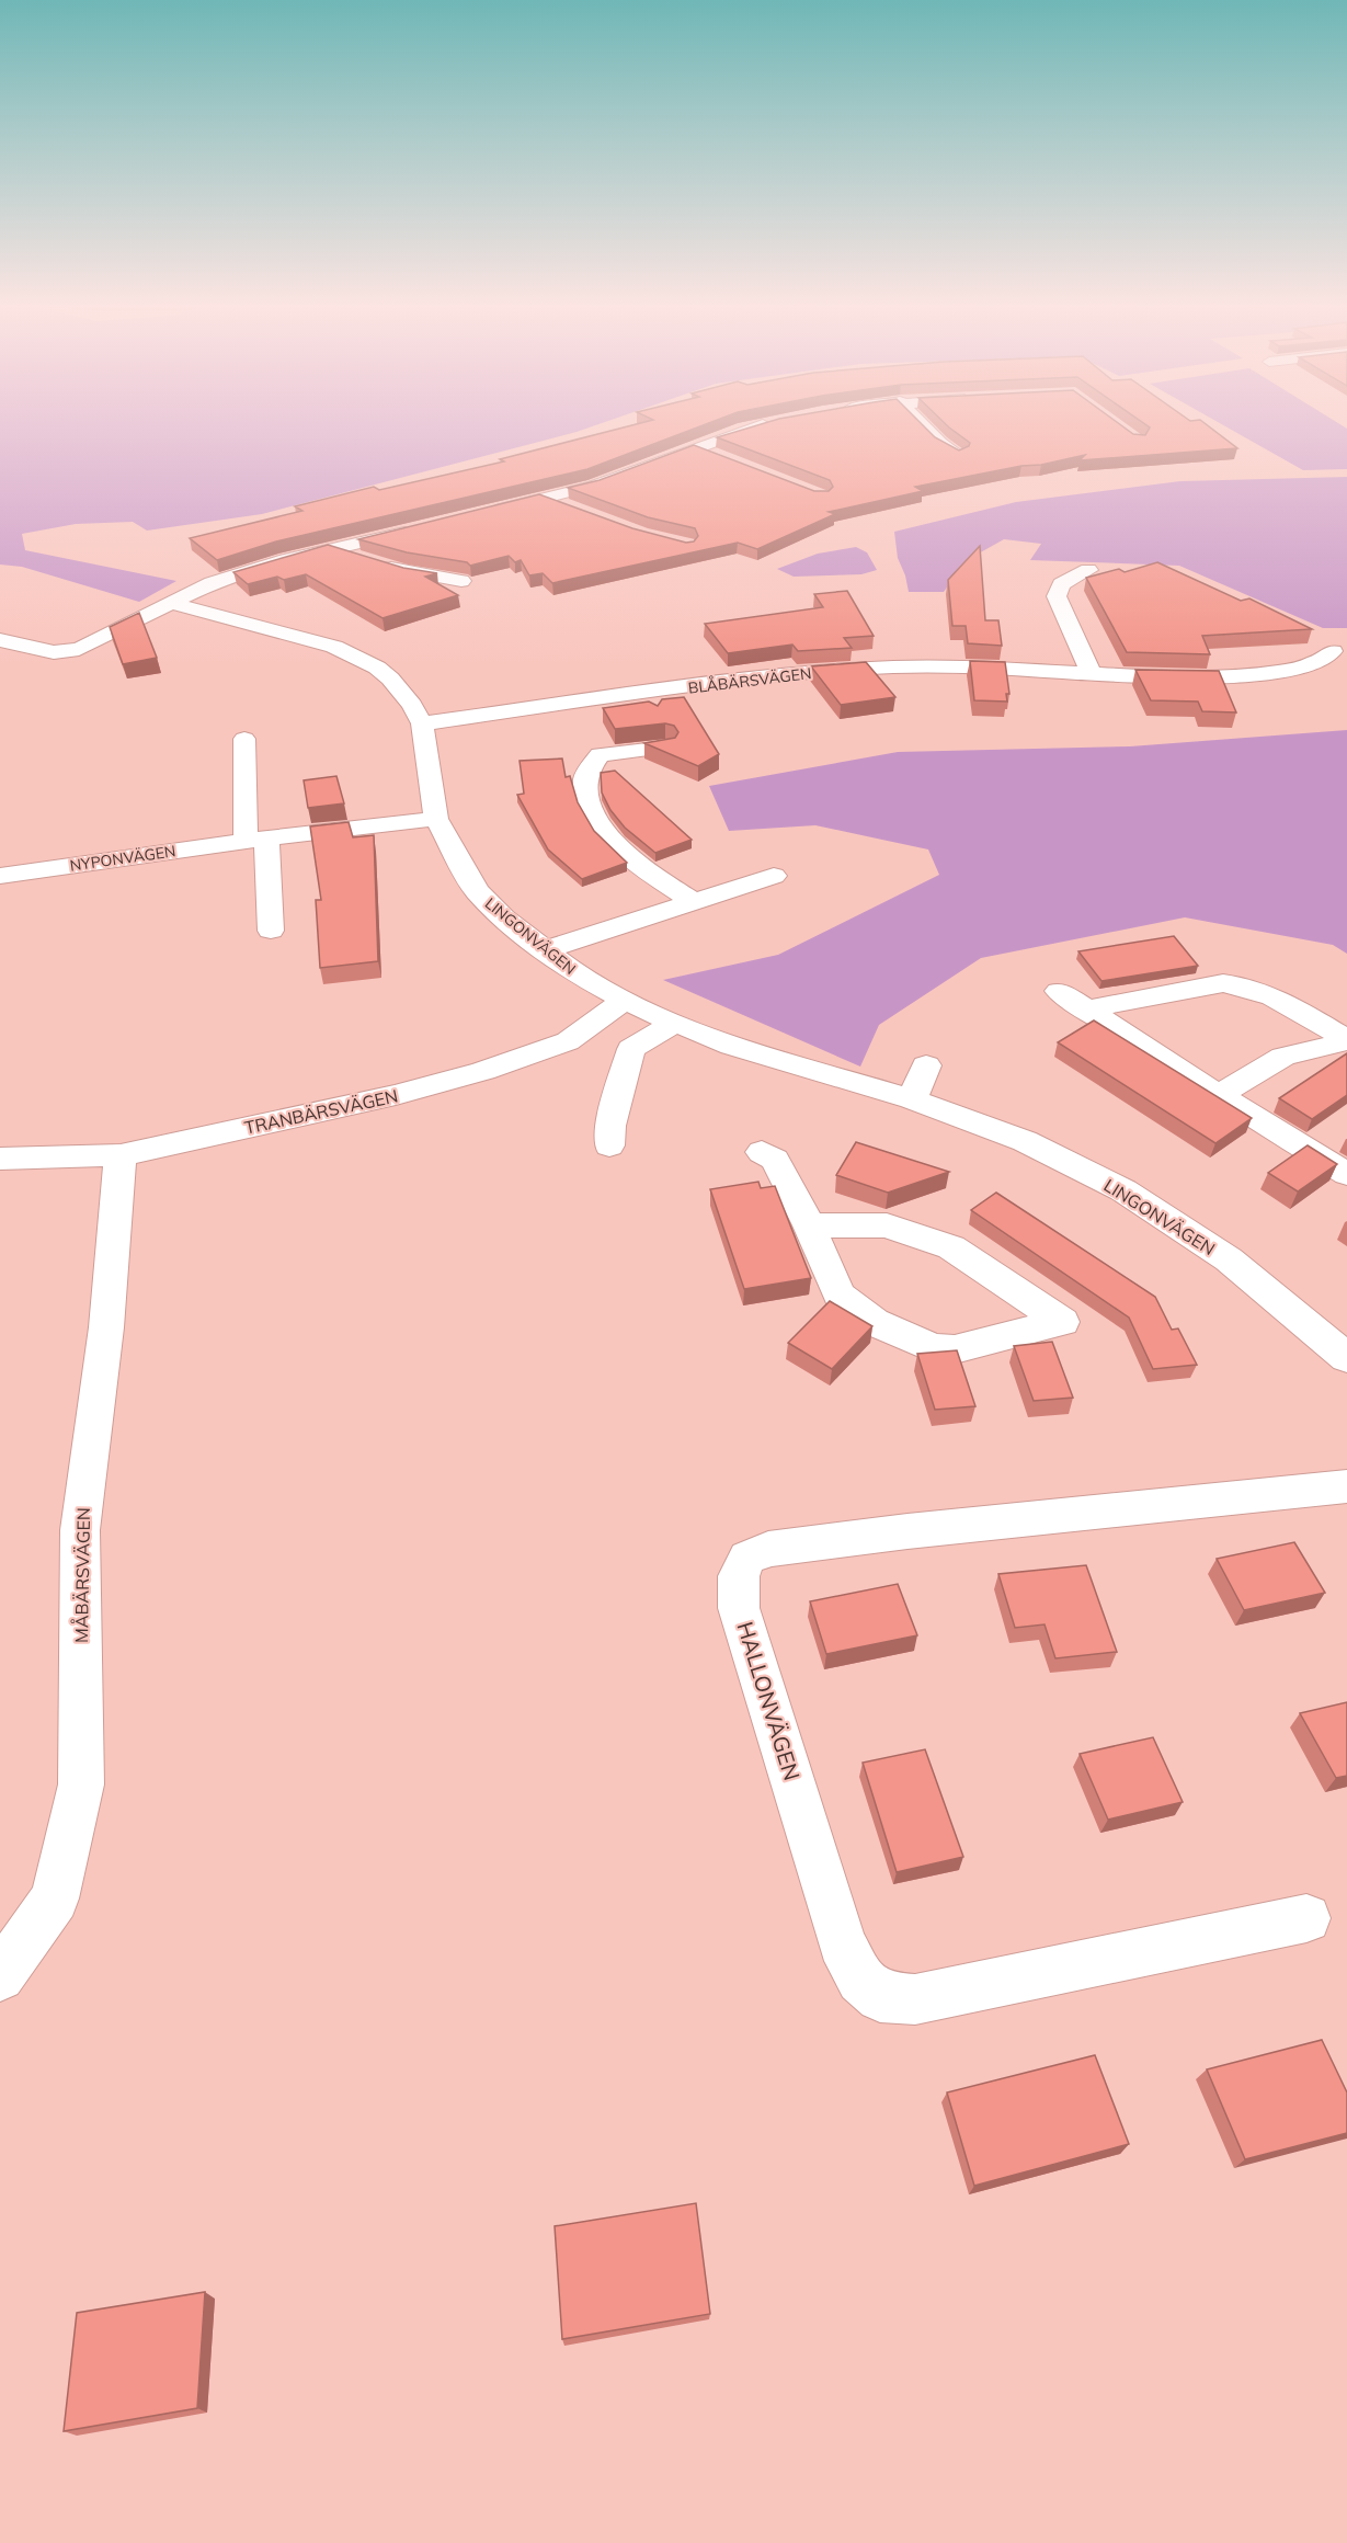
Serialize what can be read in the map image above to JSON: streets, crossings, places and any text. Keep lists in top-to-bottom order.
{
  "streets": {
    "street": [
      "BLÅBÄRSVÄGEN",
      "NYPONVÄGEN",
      "LINGONVÄGEN",
      "TRANBÄRSVÄGEN",
      "MÅBÄRSVÄGEN",
      "HALLONVÄGEN"
    ]
  },
  "crossings": [
    ["BLÅBÄRSVÄGEN", "LINGONVÄGEN"],
    ["NYPONVÄGEN", "LINGONVÄGEN"],
    ["LINGONVÄGEN", "TRANBÄRSVÄGEN"],
    ["TRANBÄRSVÄGEN", "MÅBÄRSVÄGEN"]
  ]
}
